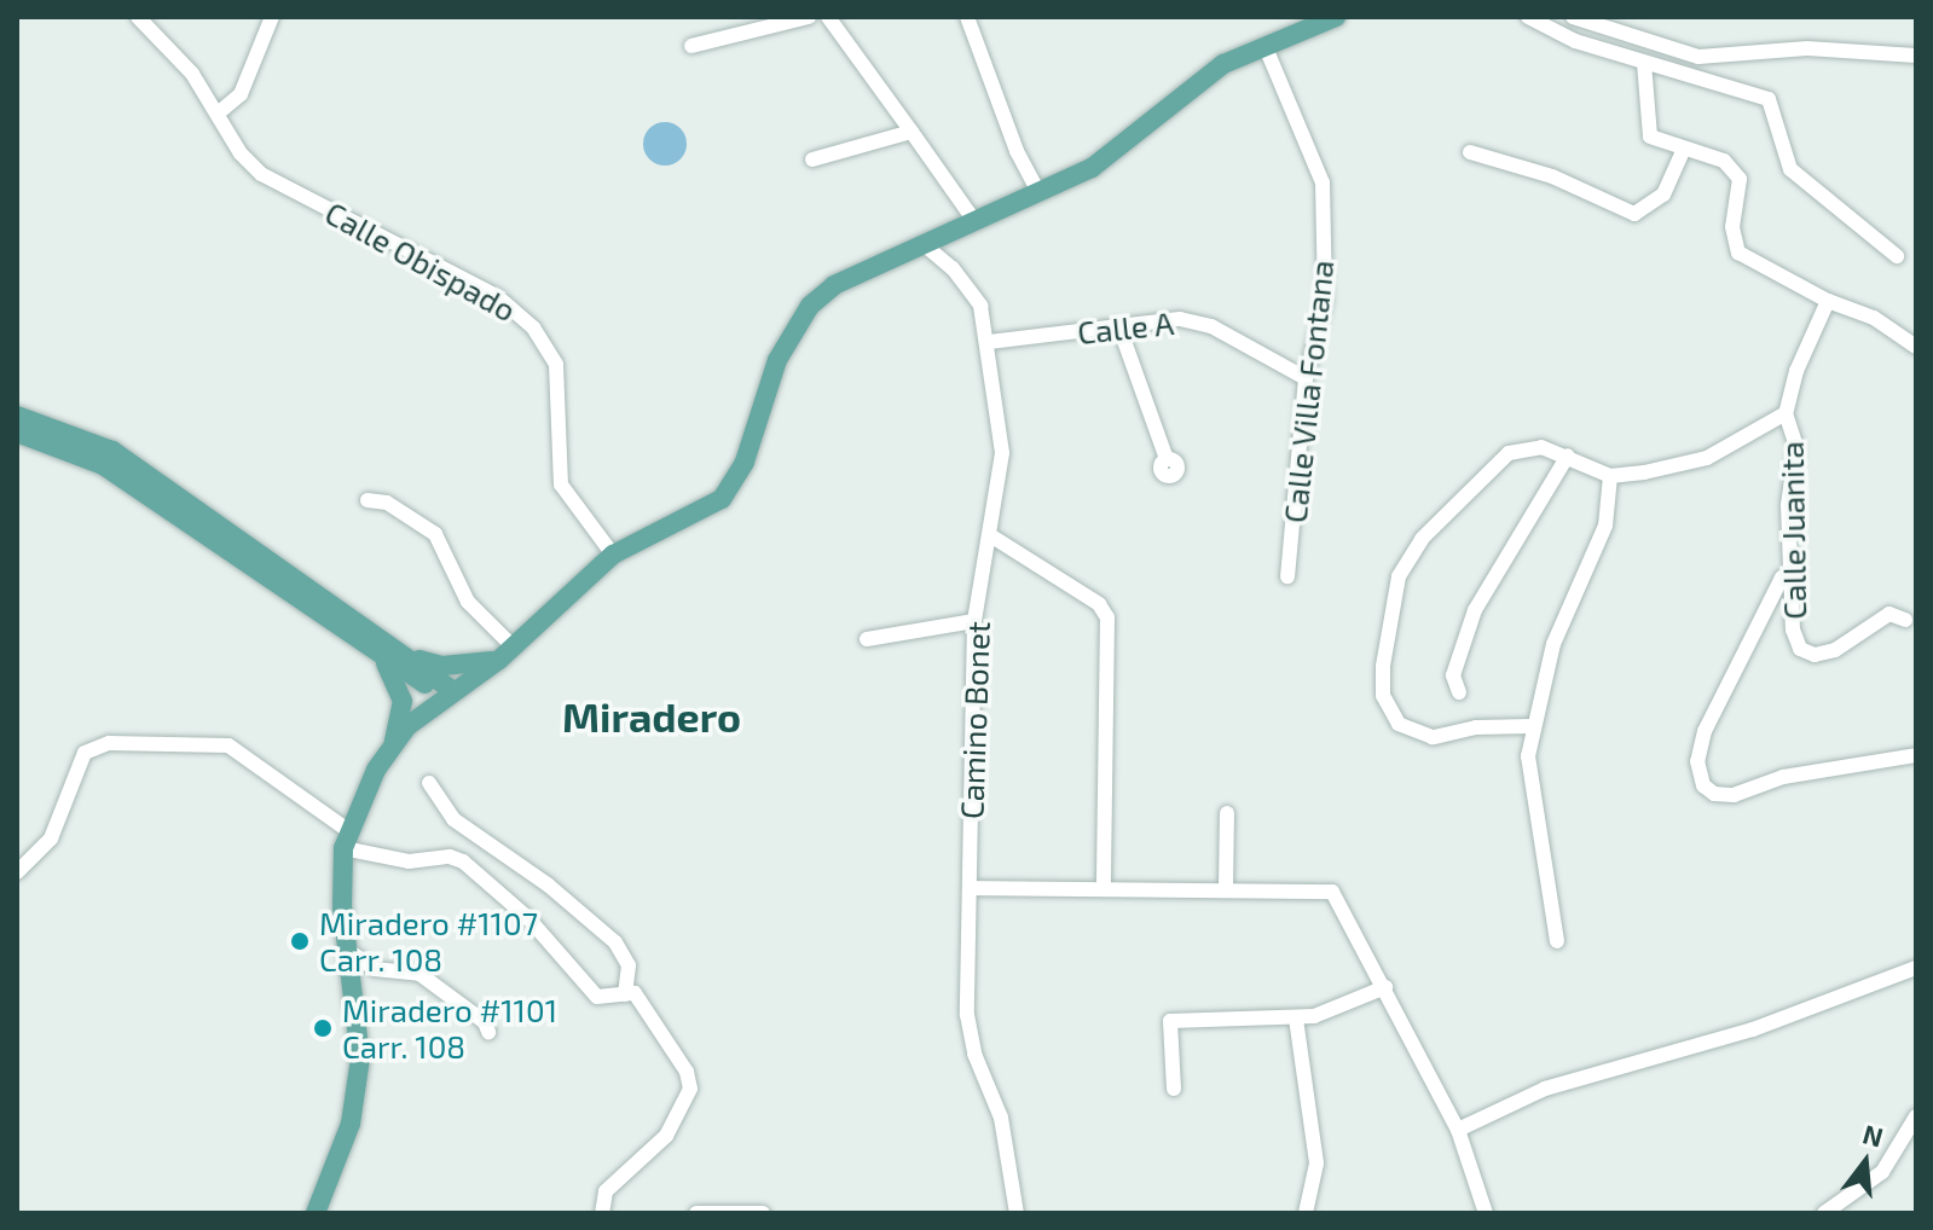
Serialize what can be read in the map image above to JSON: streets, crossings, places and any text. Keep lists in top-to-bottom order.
{
  "streets": {
    "street": [
      "Calle Obispado",
      "Calle A",
      "Calle Villa Fontana",
      "Calle Juanita",
      "Camino Bonet"
    ]
  },
  "crossings": [
    ["Calle A", "Calle Villa Fontana"],
    ["Calle A", "Camino Bonet"]
  ],
  "districts": ["Miradero"],
  "places": ["Miradero #1107 Carr. 108", "Miradero #1101 Carr. 108"],
  "north": "top"
}
